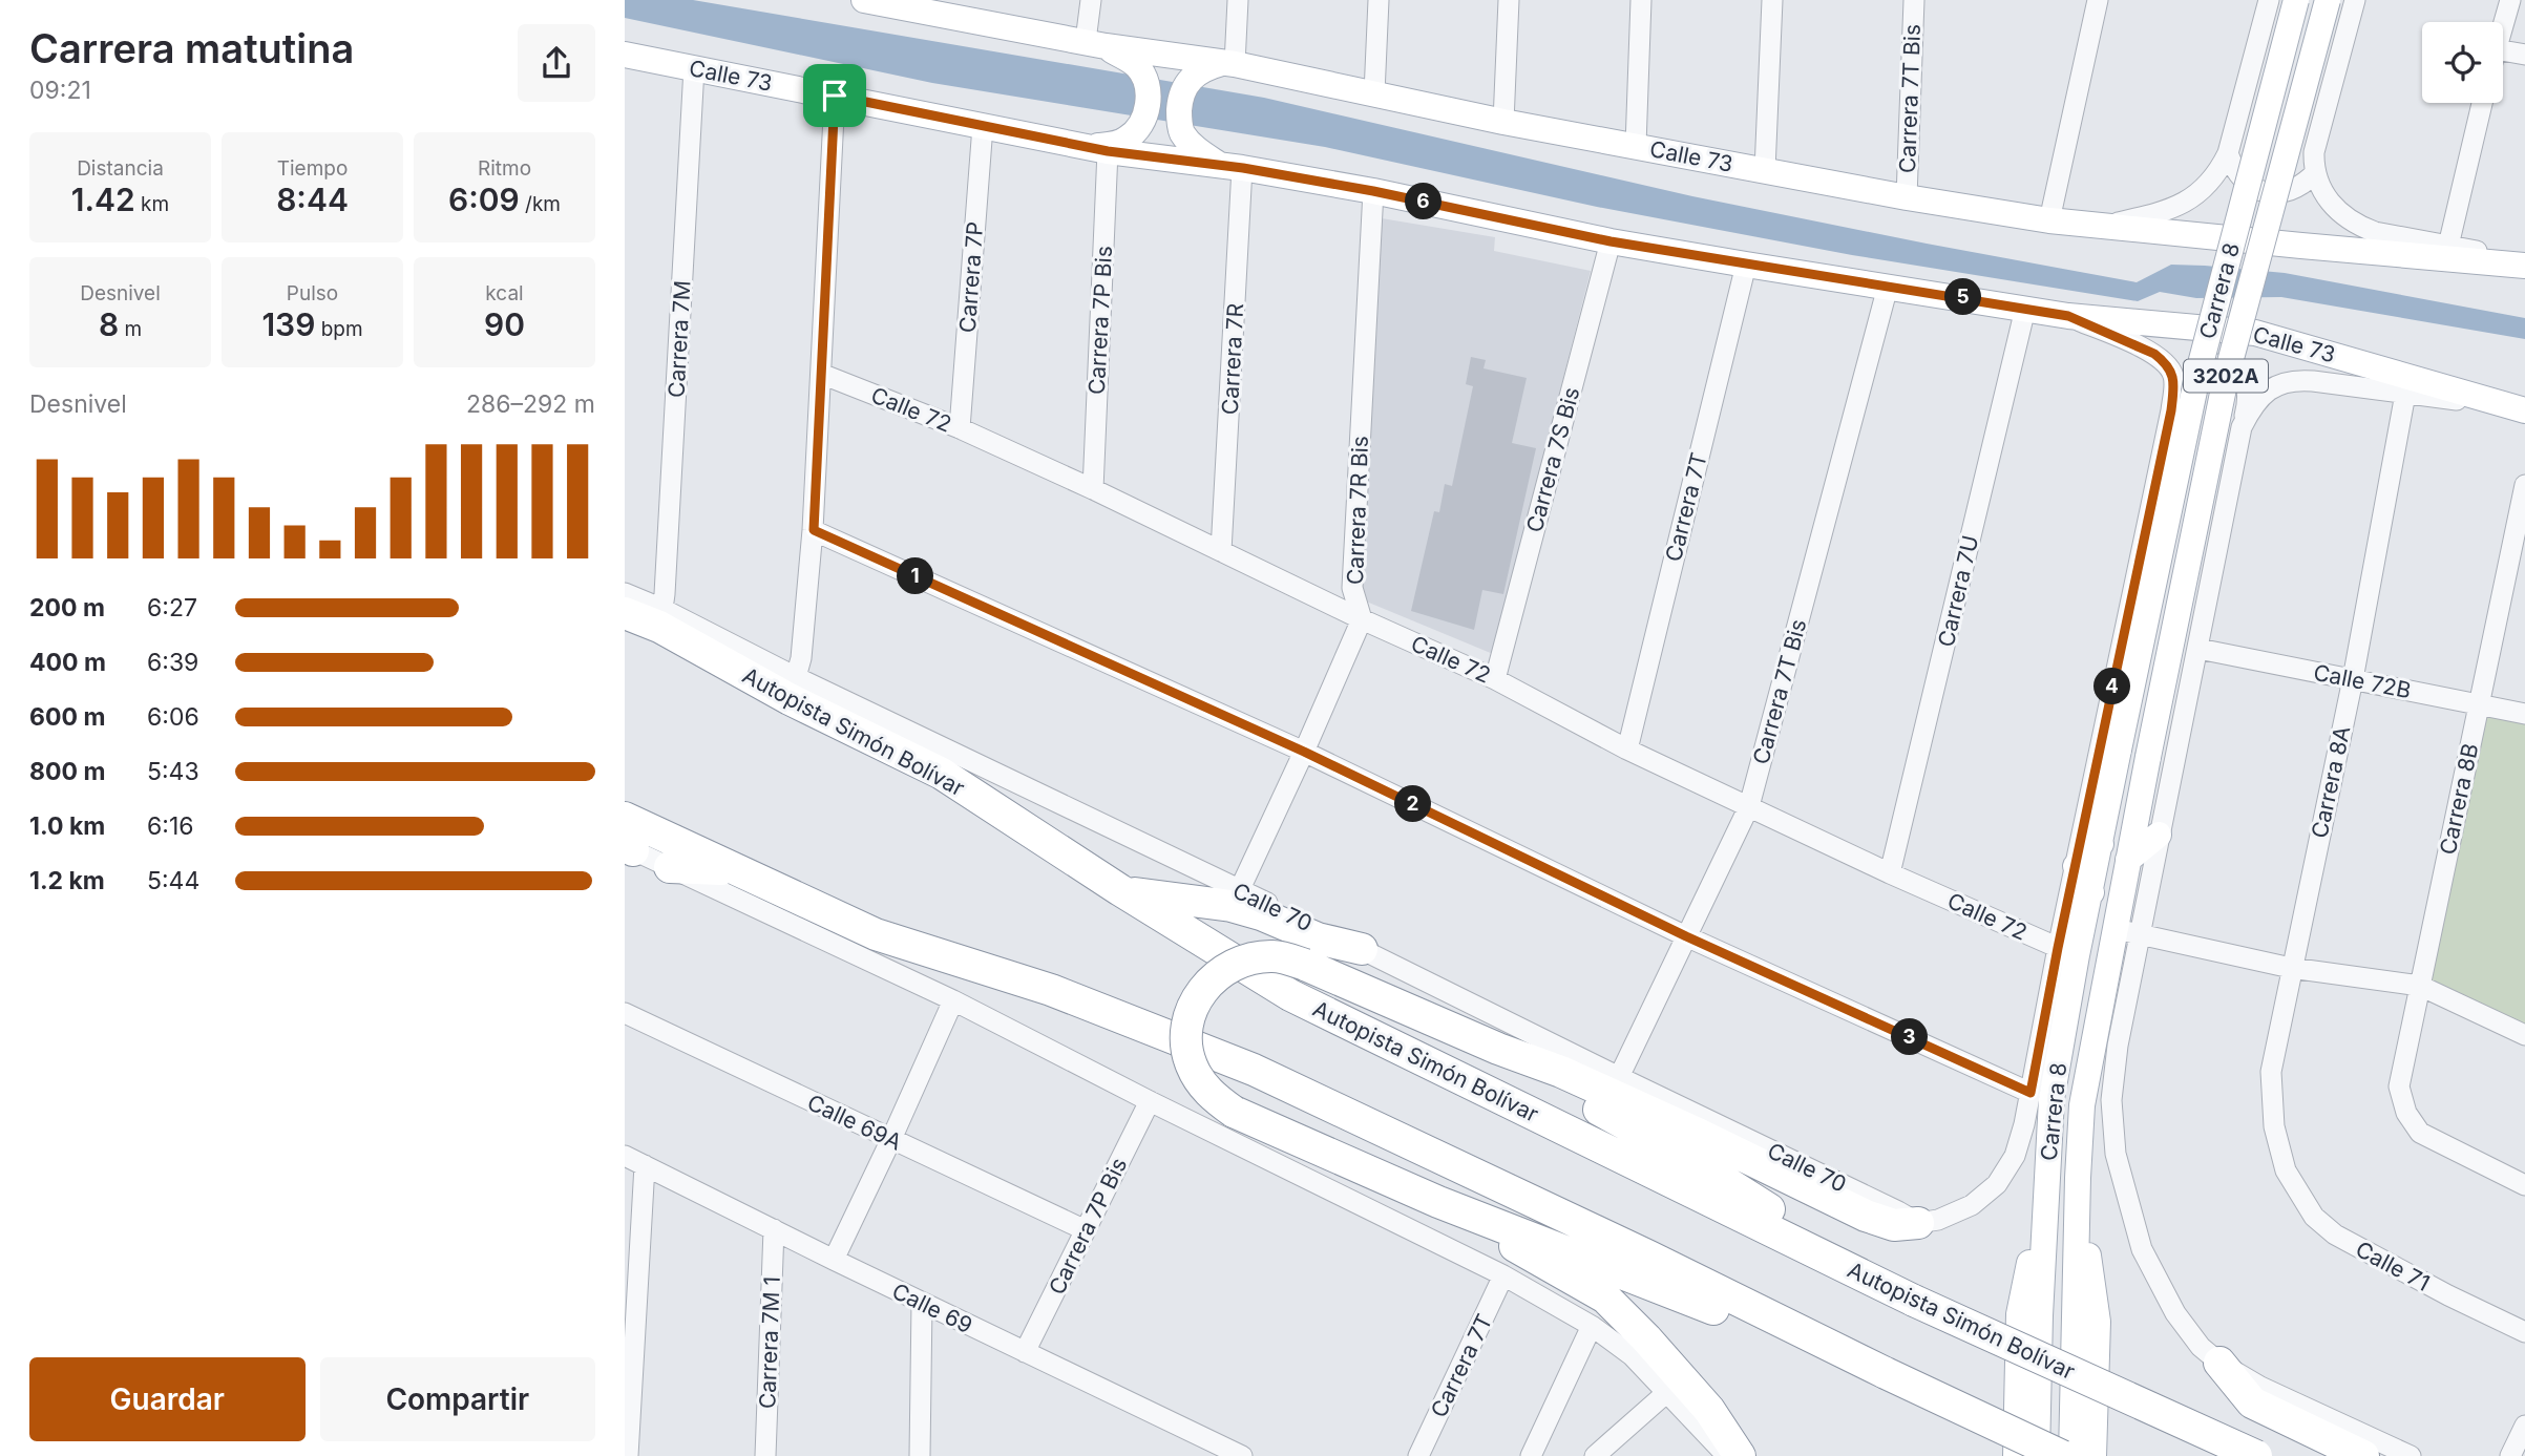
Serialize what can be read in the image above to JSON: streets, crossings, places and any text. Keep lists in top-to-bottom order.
{
  "streets": {
    "highway": ["Autopista Simón Bolívar"],
    "main road": ["Calle 73", "Carrera 8", "3202A"],
    "street": [
      "Carrera 7T Bis",
      "Carrera 7P",
      "Carrera 7P Bis",
      "Carrera 7M",
      "Carrera 7R",
      "Calle 72",
      "Carrera 7S Bis",
      "Carrera 7T",
      "Carrera 7R Bis",
      "Carrera 7U",
      "Calle 72B",
      "Carrera 8A",
      "Carrera 8B",
      "Calle 70",
      "Calle 69A",
      "Calle 71",
      "Calle 69",
      "Carrera 7M 1"
    ]
  },
  "crossings": [
    ["Calle 73", "Carrera 7T Bis"],
    ["Calle 73", "Carrera 7P"],
    ["Calle 73", "Carrera 8"],
    ["Calle 73", "Carrera 7P Bis"],
    ["Calle 73", "Carrera 7M"],
    ["Calle 73", "Carrera 7R"],
    ["Calle 73", "Carrera 7S Bis"],
    ["Calle 73", "Carrera 7T"],
    ["Calle 73", "Carrera 7R Bis"],
    ["Calle 73", "Carrera 7U"],
    ["Carrera 7T Bis", "Calle 72"],
    ["Carrera 7T Bis", "Calle 70"],
    ["Carrera 7P", "Calle 72"],
    ["Carrera 8", "Calle 72"],
    ["Carrera 8", "Calle 70"],
    ["Carrera 7P Bis", "Calle 72"],
    ["Carrera 7P Bis", "Calle 69A"],
    ["Carrera 7P Bis", "Calle 69"],
    ["Carrera 7M", "Autopista Simón Bolívar"],
    ["Carrera 7R", "Calle 72"],
    ["Calle 72", "Carrera 7S Bis"],
    ["Calle 72", "Carrera 7T"],
    ["Calle 72", "Carrera 7R Bis"],
    ["Calle 72", "Carrera 7U"],
    ["Calle 72B", "Carrera 8A"],
    ["Calle 72B", "Carrera 8B"],
    ["Autopista Simón Bolívar", "Calle 70"],
    ["Carrera 8A", "Calle 71"],
    ["Calle 69", "Carrera 7M 1"]
  ],
  "page": {
    "heading": ["Carrera matutina", "09:21"],
    "stats": [
      ["Distancia", "1.42 km"],
      ["Tiempo", "8:44"],
      ["Ritmo", "6:09 /km"],
      ["Desnivel", "8 m"],
      ["Pulso", "139 bpm"],
      ["kcal", "90"]
    ],
    "pins": [
      "6",
      "5",
      "1",
      "4",
      "2",
      "3"
    ],
    "chart": ["Desnivel", "286–292 m"],
    "list": [
      {
        "name": "200 m",
        "note": "6:27"
      },
      {
        "name": "400 m",
        "note": "6:39"
      },
      {
        "name": "600 m",
        "note": "6:06"
      },
      {
        "name": "800 m",
        "note": "5:43"
      },
      {
        "name": "1.0 km",
        "note": "6:16"
      },
      {
        "name": "1.2 km",
        "note": "5:44"
      }
    ],
    "buttons": ["Guardar", "Compartir"]
  }
}
